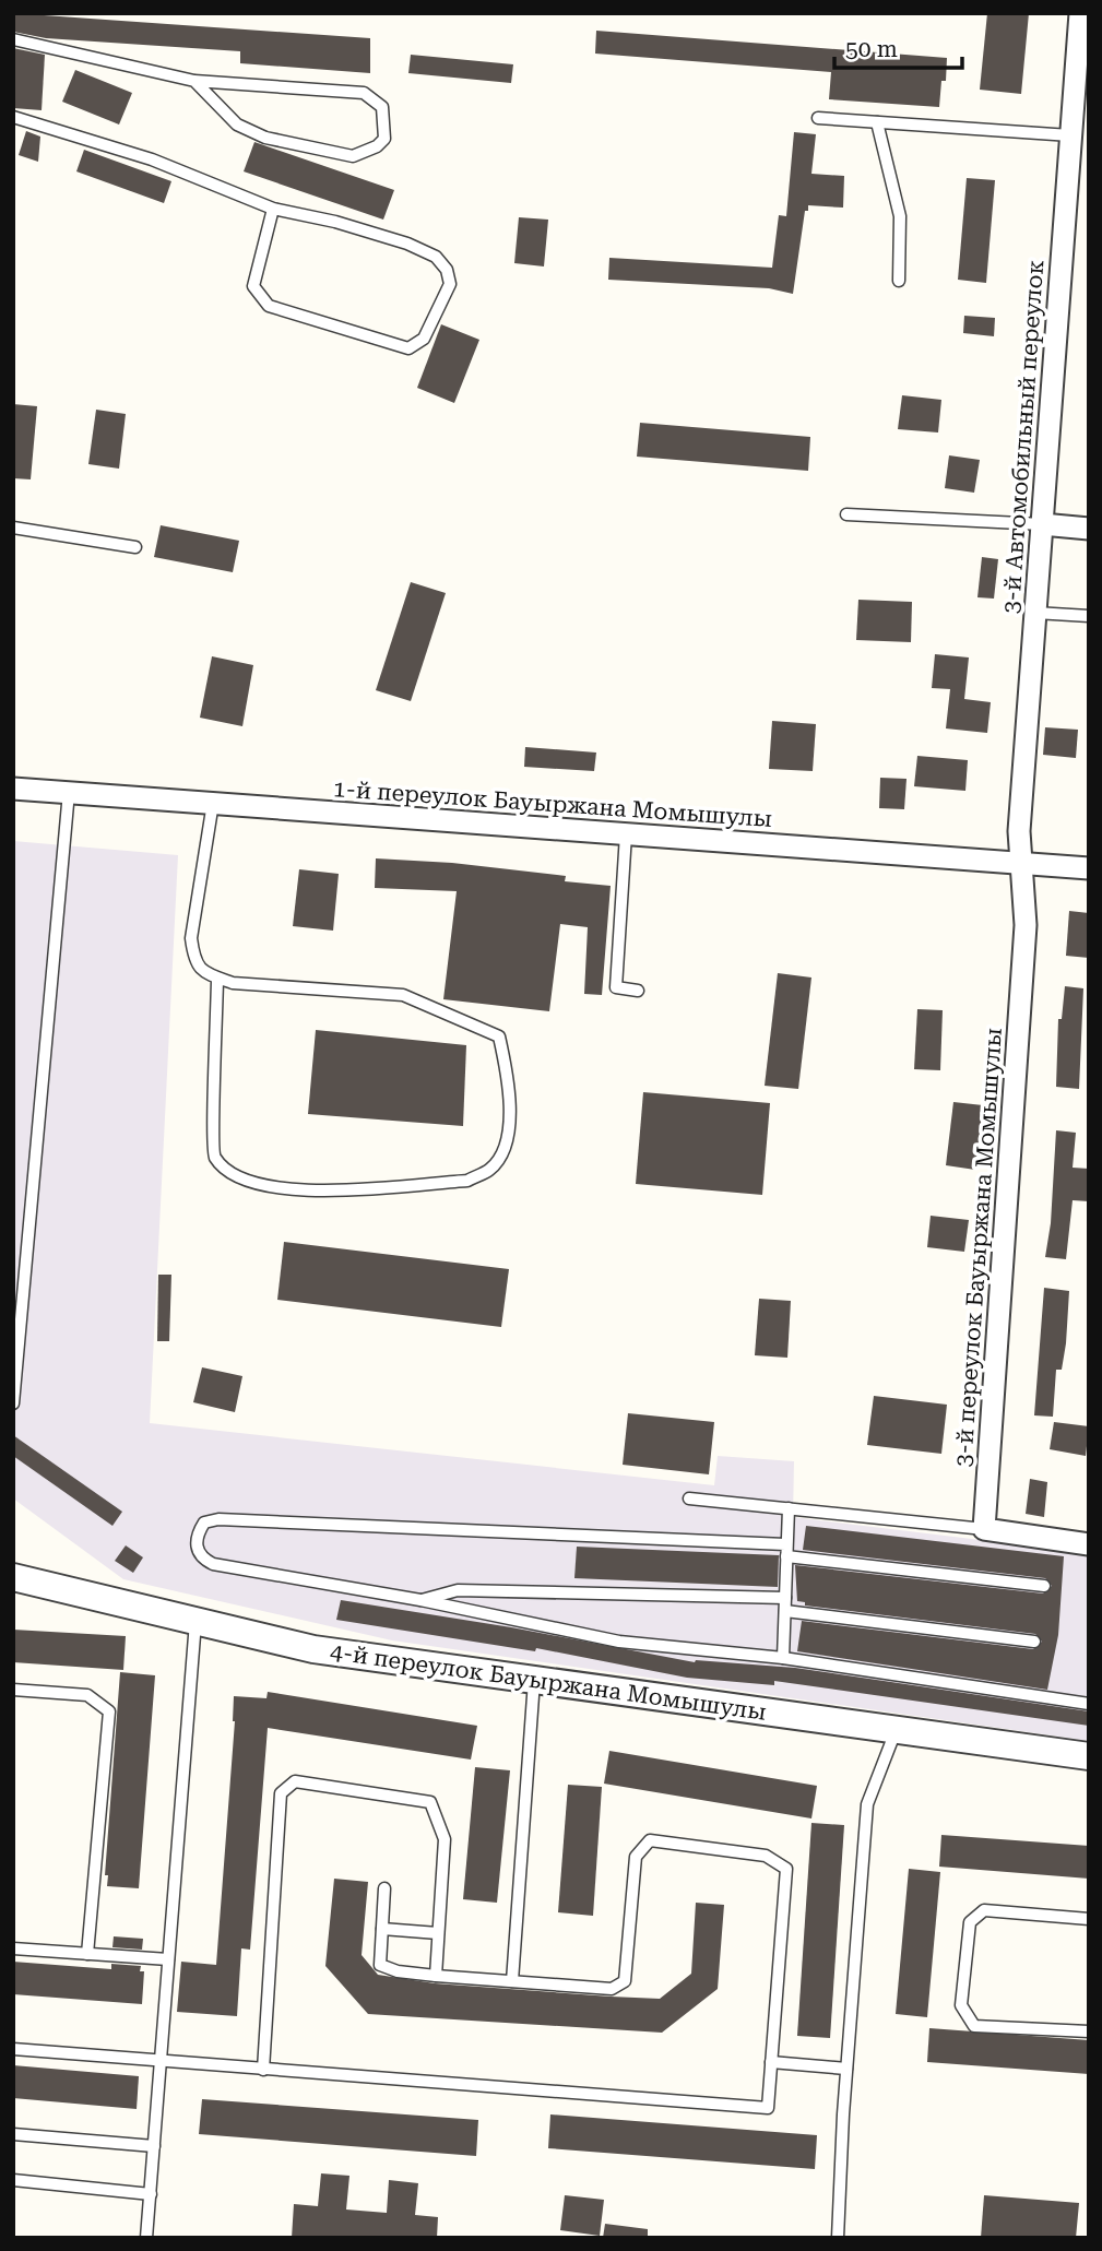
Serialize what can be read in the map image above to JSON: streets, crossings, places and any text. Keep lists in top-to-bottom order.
{
  "streets": {
    "street": [
      "3-й Автомобильный переулок",
      "1-й переулок Бауыржана Момышулы",
      "3-й переулок Бауыржана Момышулы",
      "4-й переулок Бауыржана Момышулы"
    ]
  },
  "crossings": [
    ["3-й Автомобильный переулок", "1-й переулок Бауыржана Момышулы"],
    ["3-й Автомобильный переулок", "3-й переулок Бауыржана Момышулы"],
    ["1-й переулок Бауыржана Момышулы", "3-й переулок Бауыржана Момышулы"]
  ],
  "scale_bar": "50 m"
}
